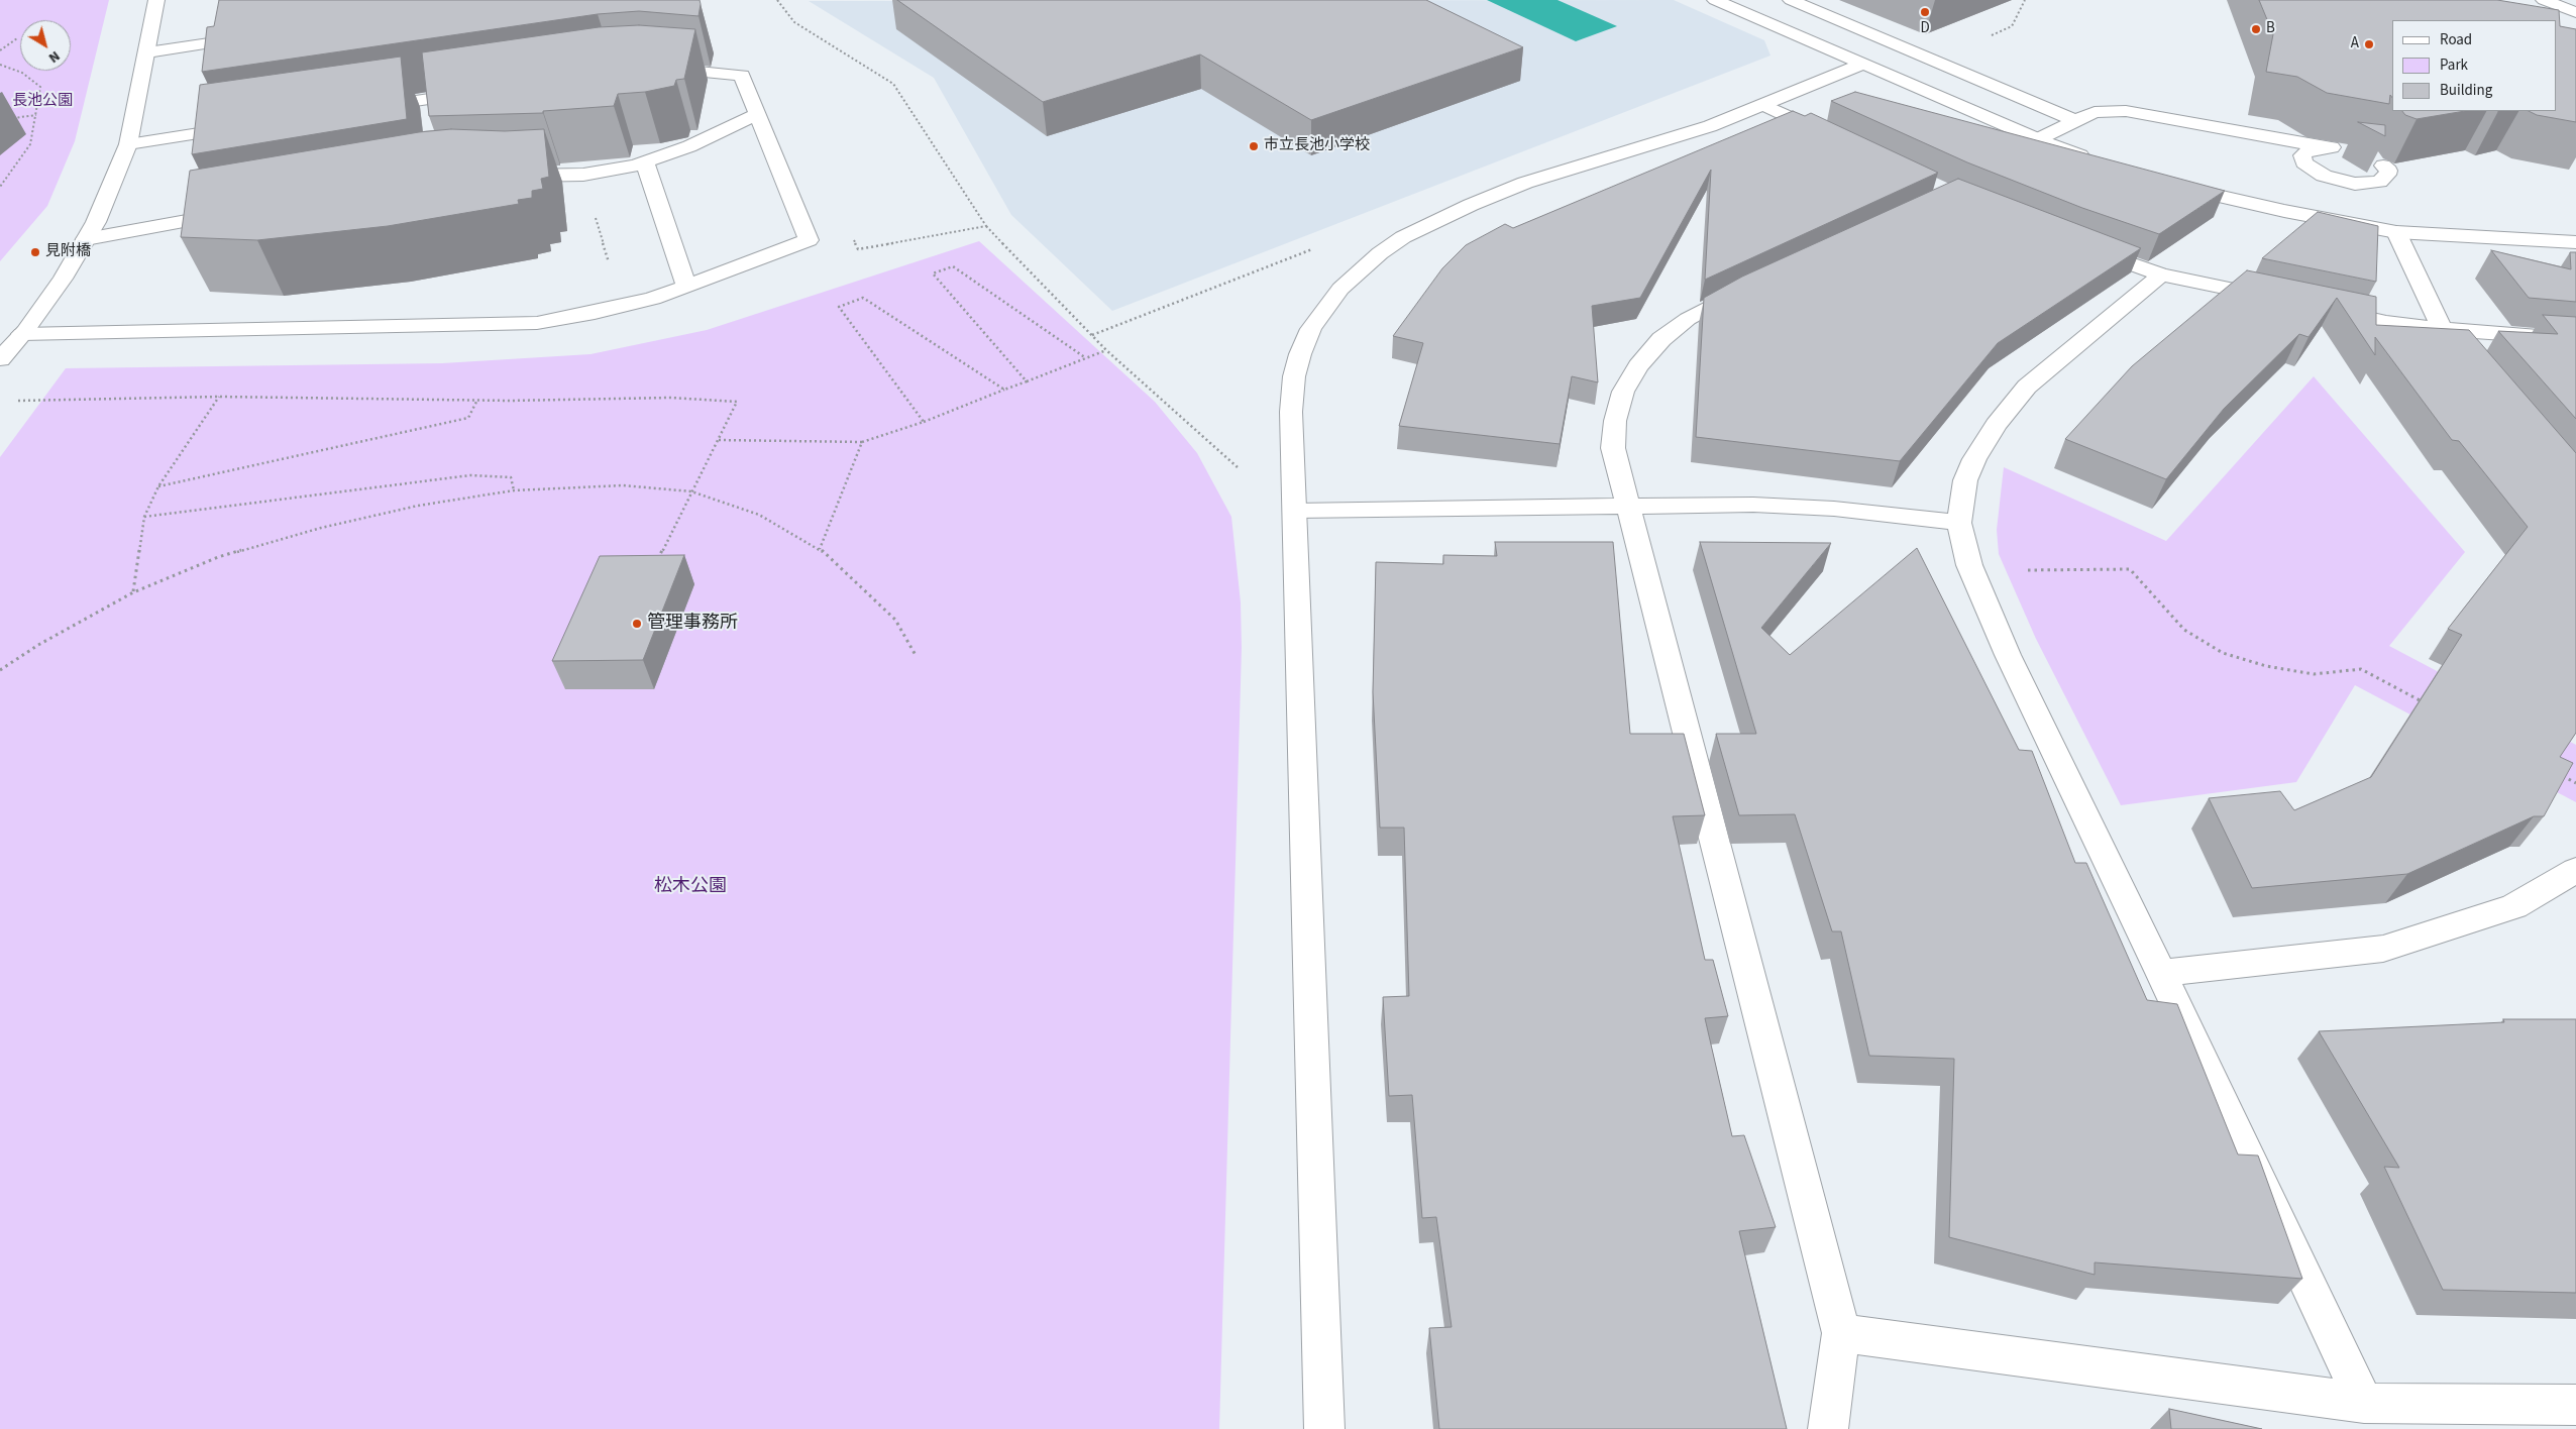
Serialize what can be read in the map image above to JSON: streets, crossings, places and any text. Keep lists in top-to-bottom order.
{
  "parks": ["長池公園", "松木公園"],
  "places": [
    "D",
    "B",
    "A",
    "市立長池小学校",
    "見附橋",
    "管理事務所"
  ],
  "legend": ["Road", "Park", "Building"],
  "north": "bottom right"
}
